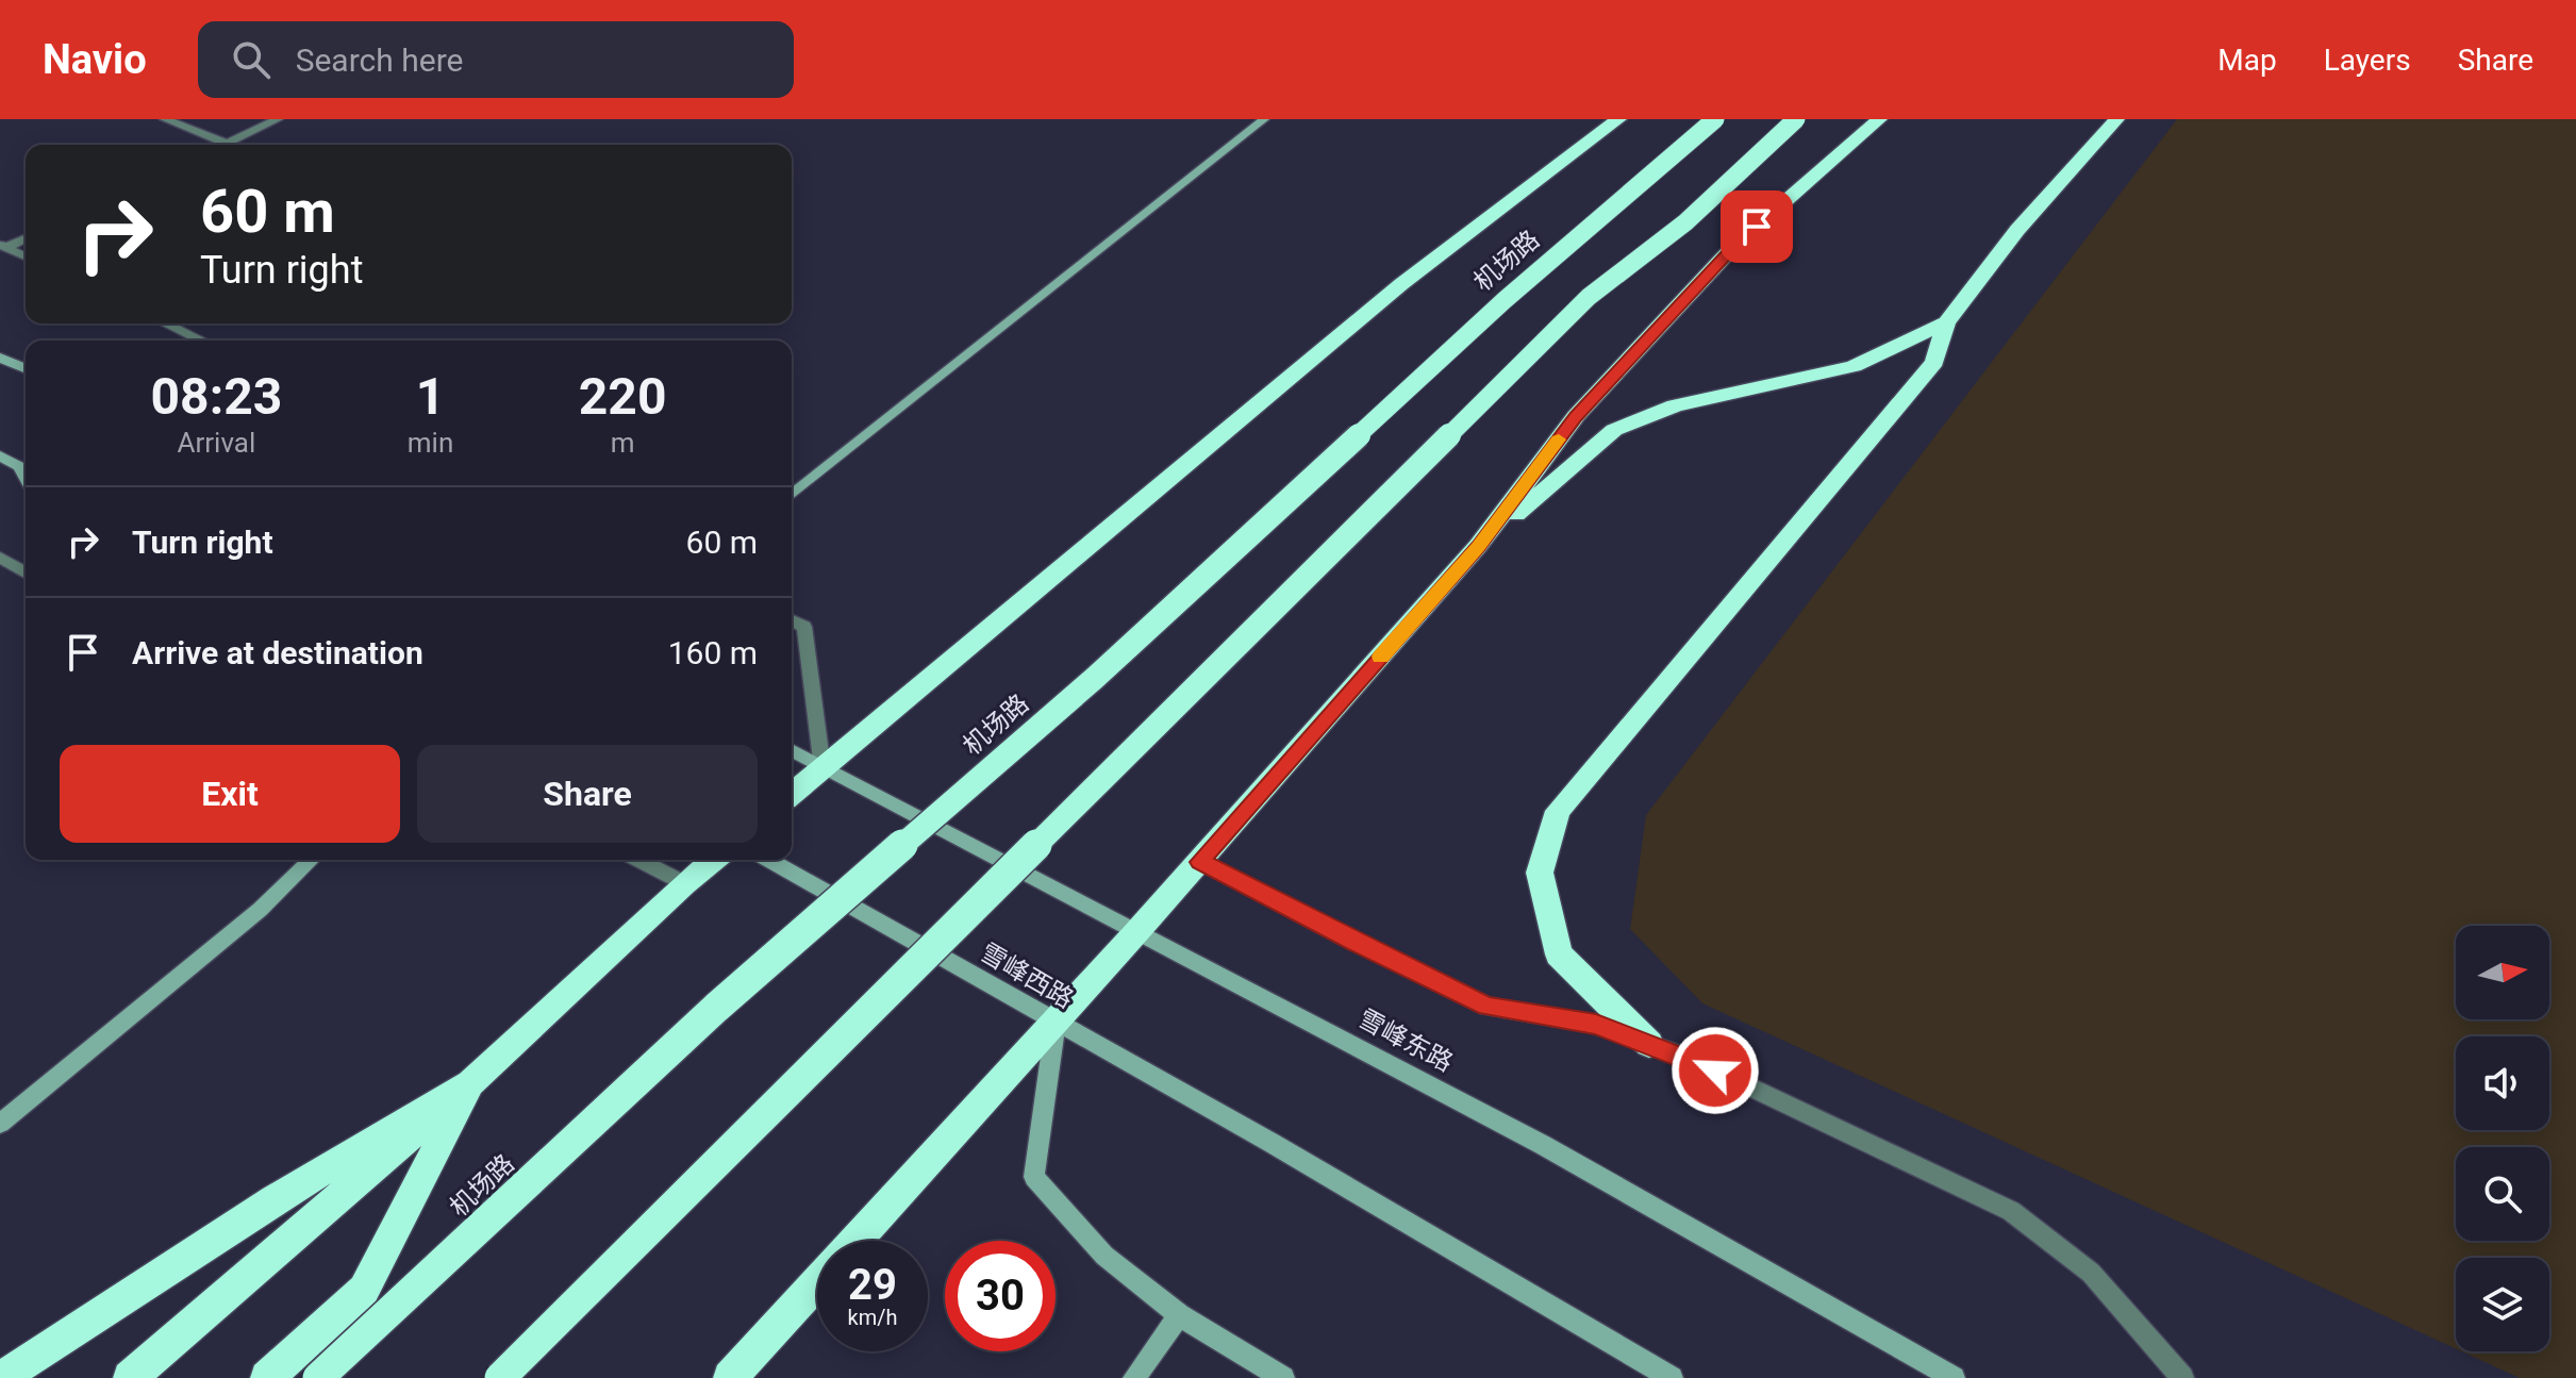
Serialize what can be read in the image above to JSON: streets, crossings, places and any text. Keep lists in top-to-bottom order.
{
  "streets": {
    "highway": ["机场路"],
    "main road": ["雪峰西路", "雪峰东路"]
  },
  "north": "right",
  "page": {
    "header": "Navio",
    "search": "Search here",
    "nav": ["Map", "Layers", "Share"],
    "turn": ["60 m", "Turn right"],
    "eta": [
      "08:23",
      "Arrival",
      "1",
      "min",
      "220",
      "m"
    ],
    "list": [
      {
        "name": "Turn right",
        "value": "60 m"
      },
      {
        "name": "Arrive at destination",
        "value": "160 m"
      }
    ],
    "buttons": ["Exit", "Share"],
    "speed": "29 km/h",
    "limit": "30"
  }
}
